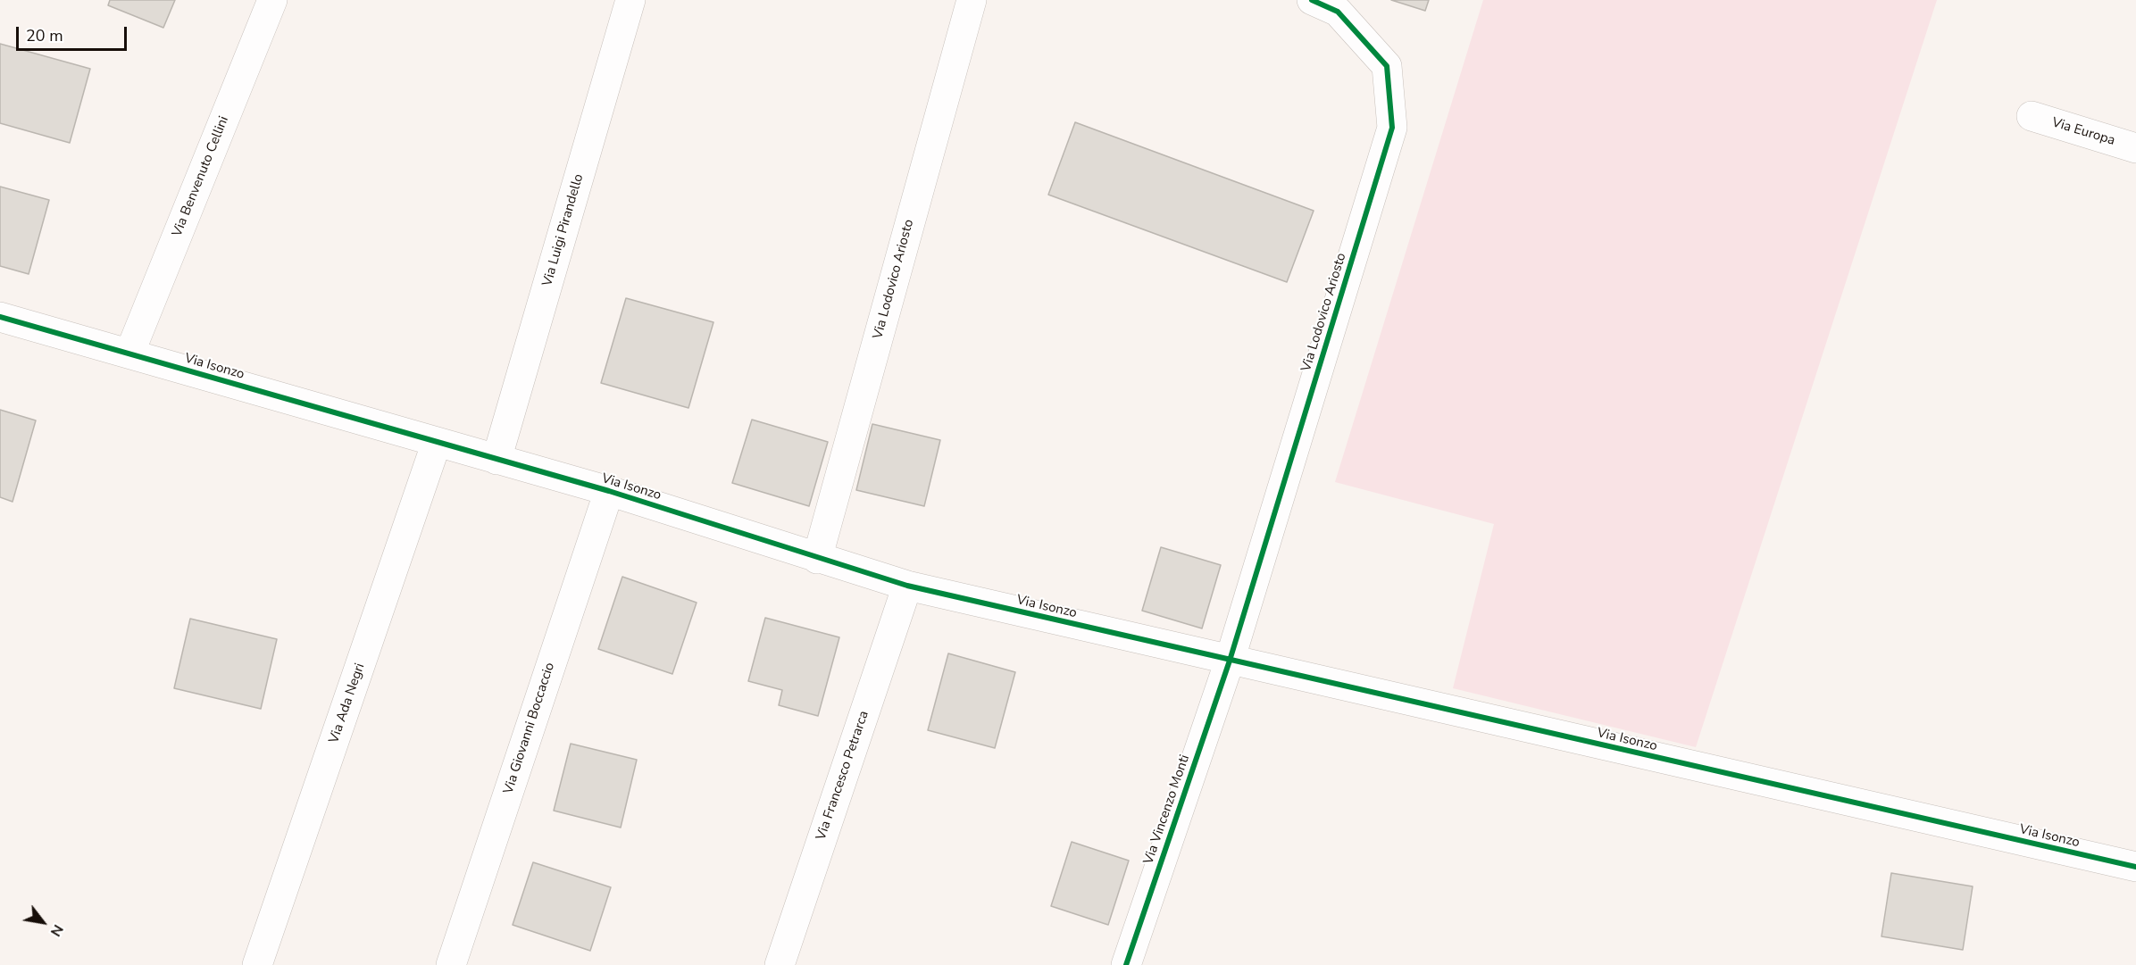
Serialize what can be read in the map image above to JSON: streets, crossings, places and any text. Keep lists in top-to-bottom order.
{
  "streets": {
    "street": [
      "Via Europa",
      "Via Benvenuto Cellini",
      "Via Luigi Pirandello",
      "Via Lodovico Ariosto",
      "Via Isonzo",
      "Via Ada Negri",
      "Via Giovanni Boccaccio",
      "Via Francesco Petrarca",
      "Via Vincenzo Monti"
    ]
  },
  "crossings": [
    ["Via Benvenuto Cellini", "Via Isonzo"],
    ["Via Luigi Pirandello", "Via Isonzo"],
    ["Via Lodovico Ariosto", "Via Isonzo"],
    ["Via Lodovico Ariosto", "Via Vincenzo Monti"],
    ["Via Isonzo", "Via Ada Negri"],
    ["Via Isonzo", "Via Giovanni Boccaccio"],
    ["Via Isonzo", "Via Francesco Petrarca"],
    ["Via Isonzo", "Via Vincenzo Monti"]
  ],
  "scale_bar": "20 m",
  "north": "bottom right"
}
